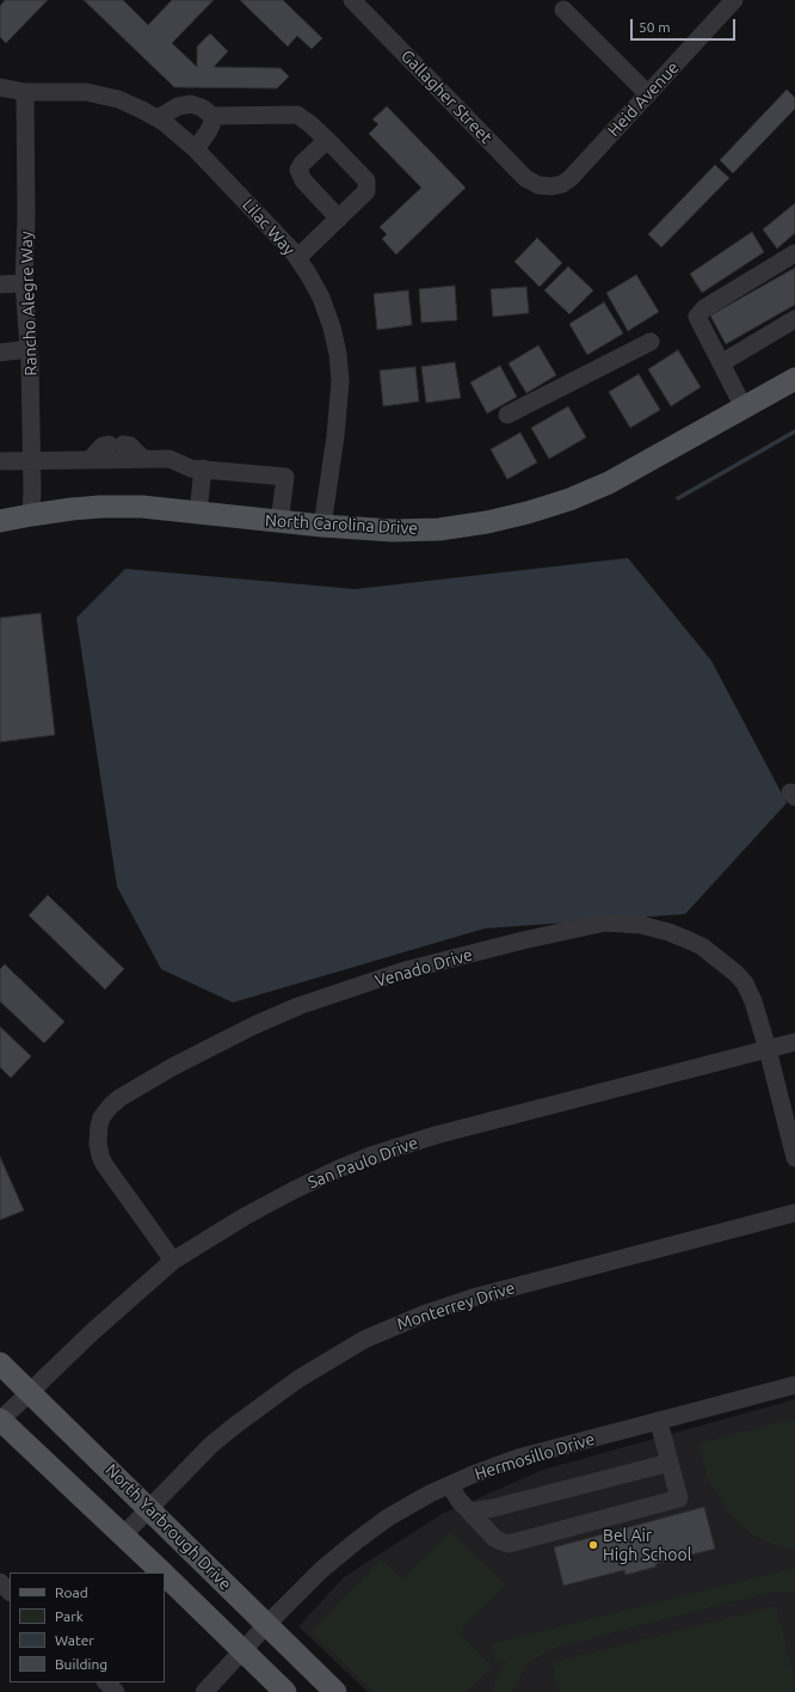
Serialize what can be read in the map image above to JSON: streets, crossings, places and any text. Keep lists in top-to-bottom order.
{
  "streets": {
    "main road": ["North Carolina Drive", "North Yarbrough Drive"],
    "street": [
      "Gallagher Street",
      "Heid Avenue",
      "Lilac Way",
      "Rancho Alegre Way",
      "Venado Drive",
      "San Paulo Drive",
      "Monterrey Drive",
      "Hermosillo Drive"
    ]
  },
  "crossings": [
    ["Gallagher Street", "Heid Avenue"],
    ["Lilac Way", "Rancho Alegre Way"],
    ["Lilac Way", "North Carolina Drive"],
    ["Rancho Alegre Way", "North Carolina Drive"],
    ["Venado Drive", "San Paulo Drive"],
    ["San Paulo Drive", "North Yarbrough Drive"],
    ["Monterrey Drive", "North Yarbrough Drive"],
    ["Hermosillo Drive", "North Yarbrough Drive"]
  ],
  "places": ["Bel Air High School"],
  "legend": [
    "Road",
    "Park",
    "Water",
    "Building"
  ],
  "scale_bar": "50 m"
}
